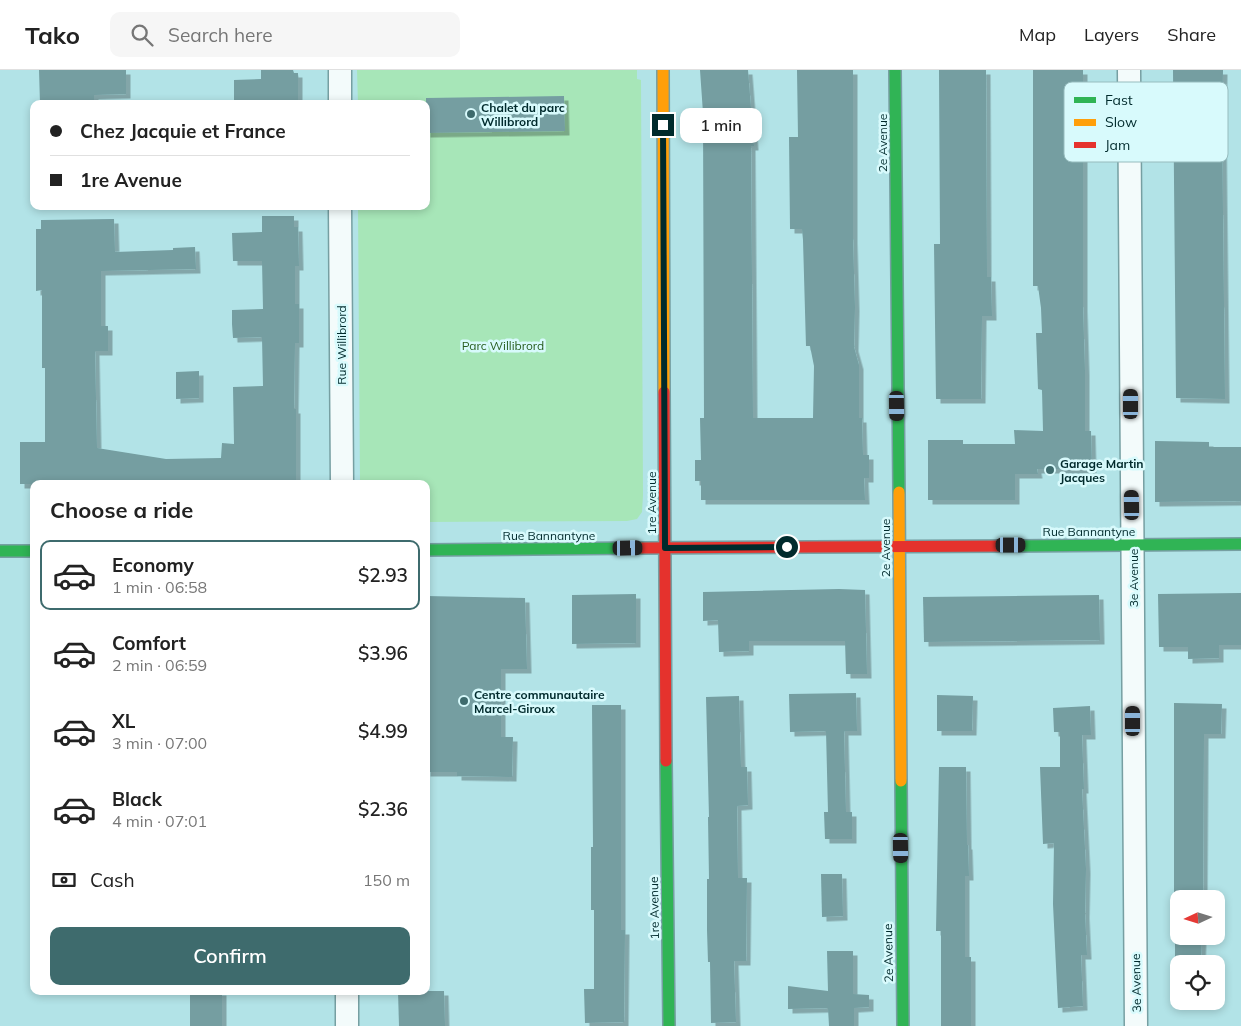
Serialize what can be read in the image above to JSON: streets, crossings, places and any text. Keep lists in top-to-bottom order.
{
  "streets": {
    "street": [
      "2e Avenue",
      "Rue Willibrord",
      "1re Avenue",
      "Rue Bannantyne",
      "3e Avenue"
    ]
  },
  "crossings": [
    ["2e Avenue", "Rue Bannantyne"],
    ["1re Avenue", "Rue Bannantyne"],
    ["Rue Bannantyne", "3e Avenue"]
  ],
  "parks": ["Parc Willibrord"],
  "places": ["Chalet du parc Willibrord", "Garage Martin Jacques", "Centre communautaire Marcel-Giroux"],
  "legend": ["Fast", "Slow", "Jam"],
  "north": "left",
  "page": {
    "header": "Tako",
    "search": "Search here",
    "nav": ["Map", "Layers", "Share"],
    "banner": ["Chez Jacquie et France", "1re Avenue"],
    "bubble": "1 min",
    "heading": "Choose a ride",
    "list": [
      {
        "name": "Economy",
        "note": "1 min · 06:58",
        "value": "$2.93"
      },
      {
        "name": "Comfort",
        "note": "2 min · 06:59",
        "value": "$3.96"
      },
      {
        "name": "XL",
        "note": "3 min · 07:00",
        "value": "$4.99"
      },
      {
        "name": "Black",
        "note": "4 min · 07:01",
        "value": "$2.36"
      }
    ],
    "pay": ["Cash", "150 m"],
    "buttons": "Confirm"
  }
}
